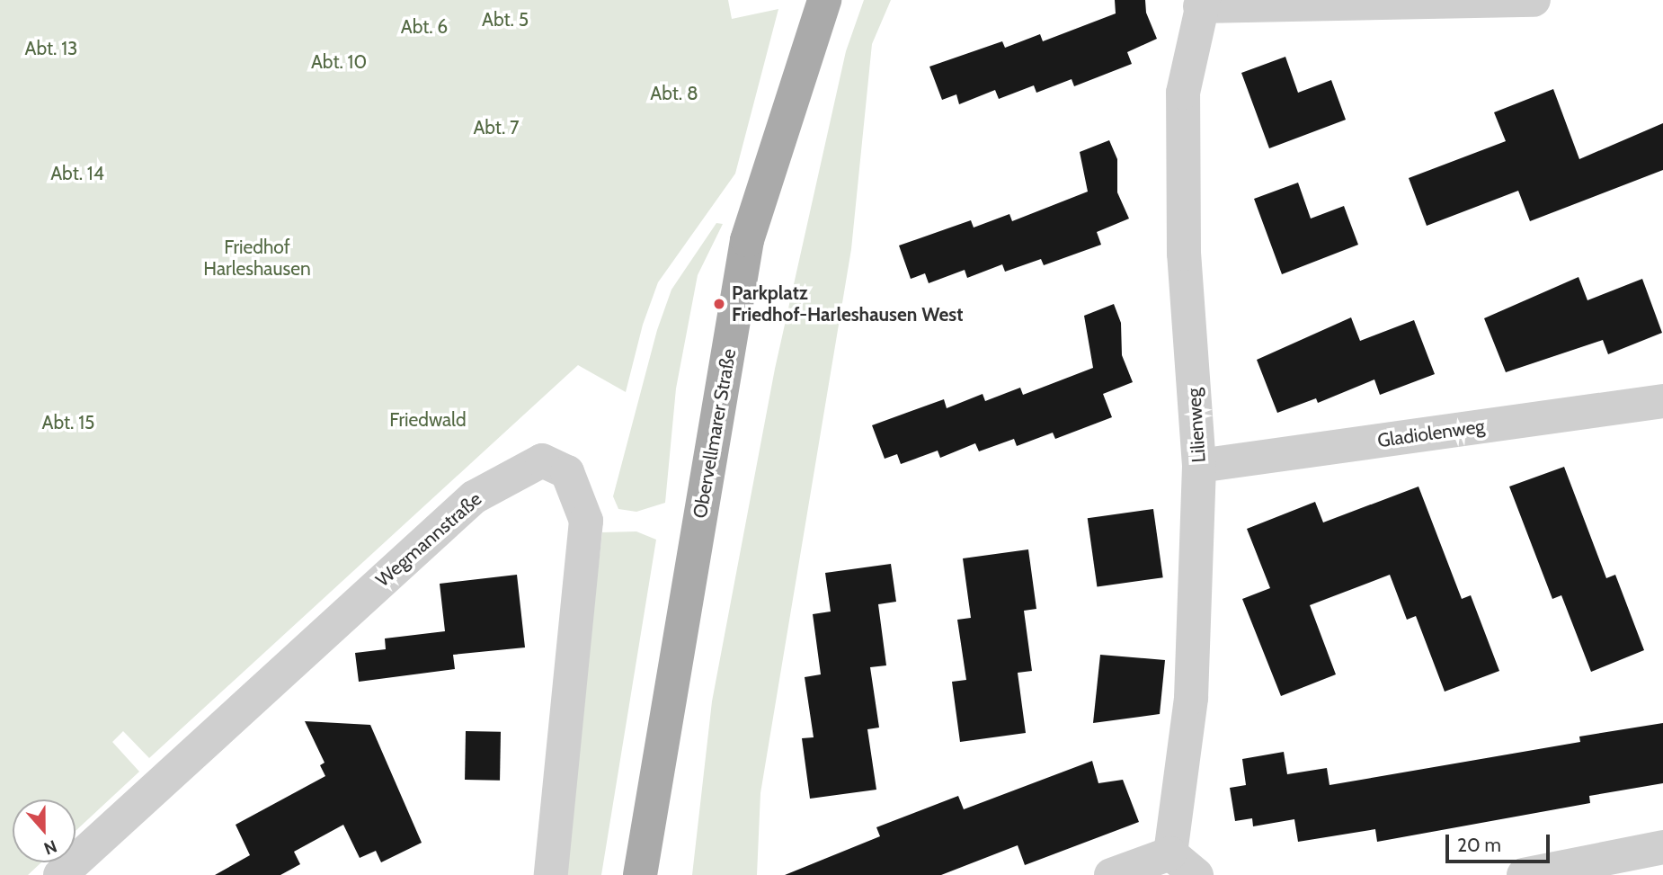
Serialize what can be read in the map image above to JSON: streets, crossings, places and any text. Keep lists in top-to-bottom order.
{
  "streets": {
    "main road": ["Obervellmarer Straße"],
    "street": ["Lilienweg", "Gladiolenweg", "Wegmannstraße"]
  },
  "crossings": [
    ["Lilienweg", "Gladiolenweg"]
  ],
  "parks": [
    "Abt. 5",
    "Abt. 6",
    "Abt. 13",
    "Abt. 10",
    "Abt. 8",
    "Abt. 7",
    "Abt. 14",
    "Friedhof Harleshausen",
    "Friedwald",
    "Abt. 15"
  ],
  "places": ["Parkplatz Friedhof-Harleshausen West"],
  "scale_bar": "20 m",
  "north": "bottom"
}
